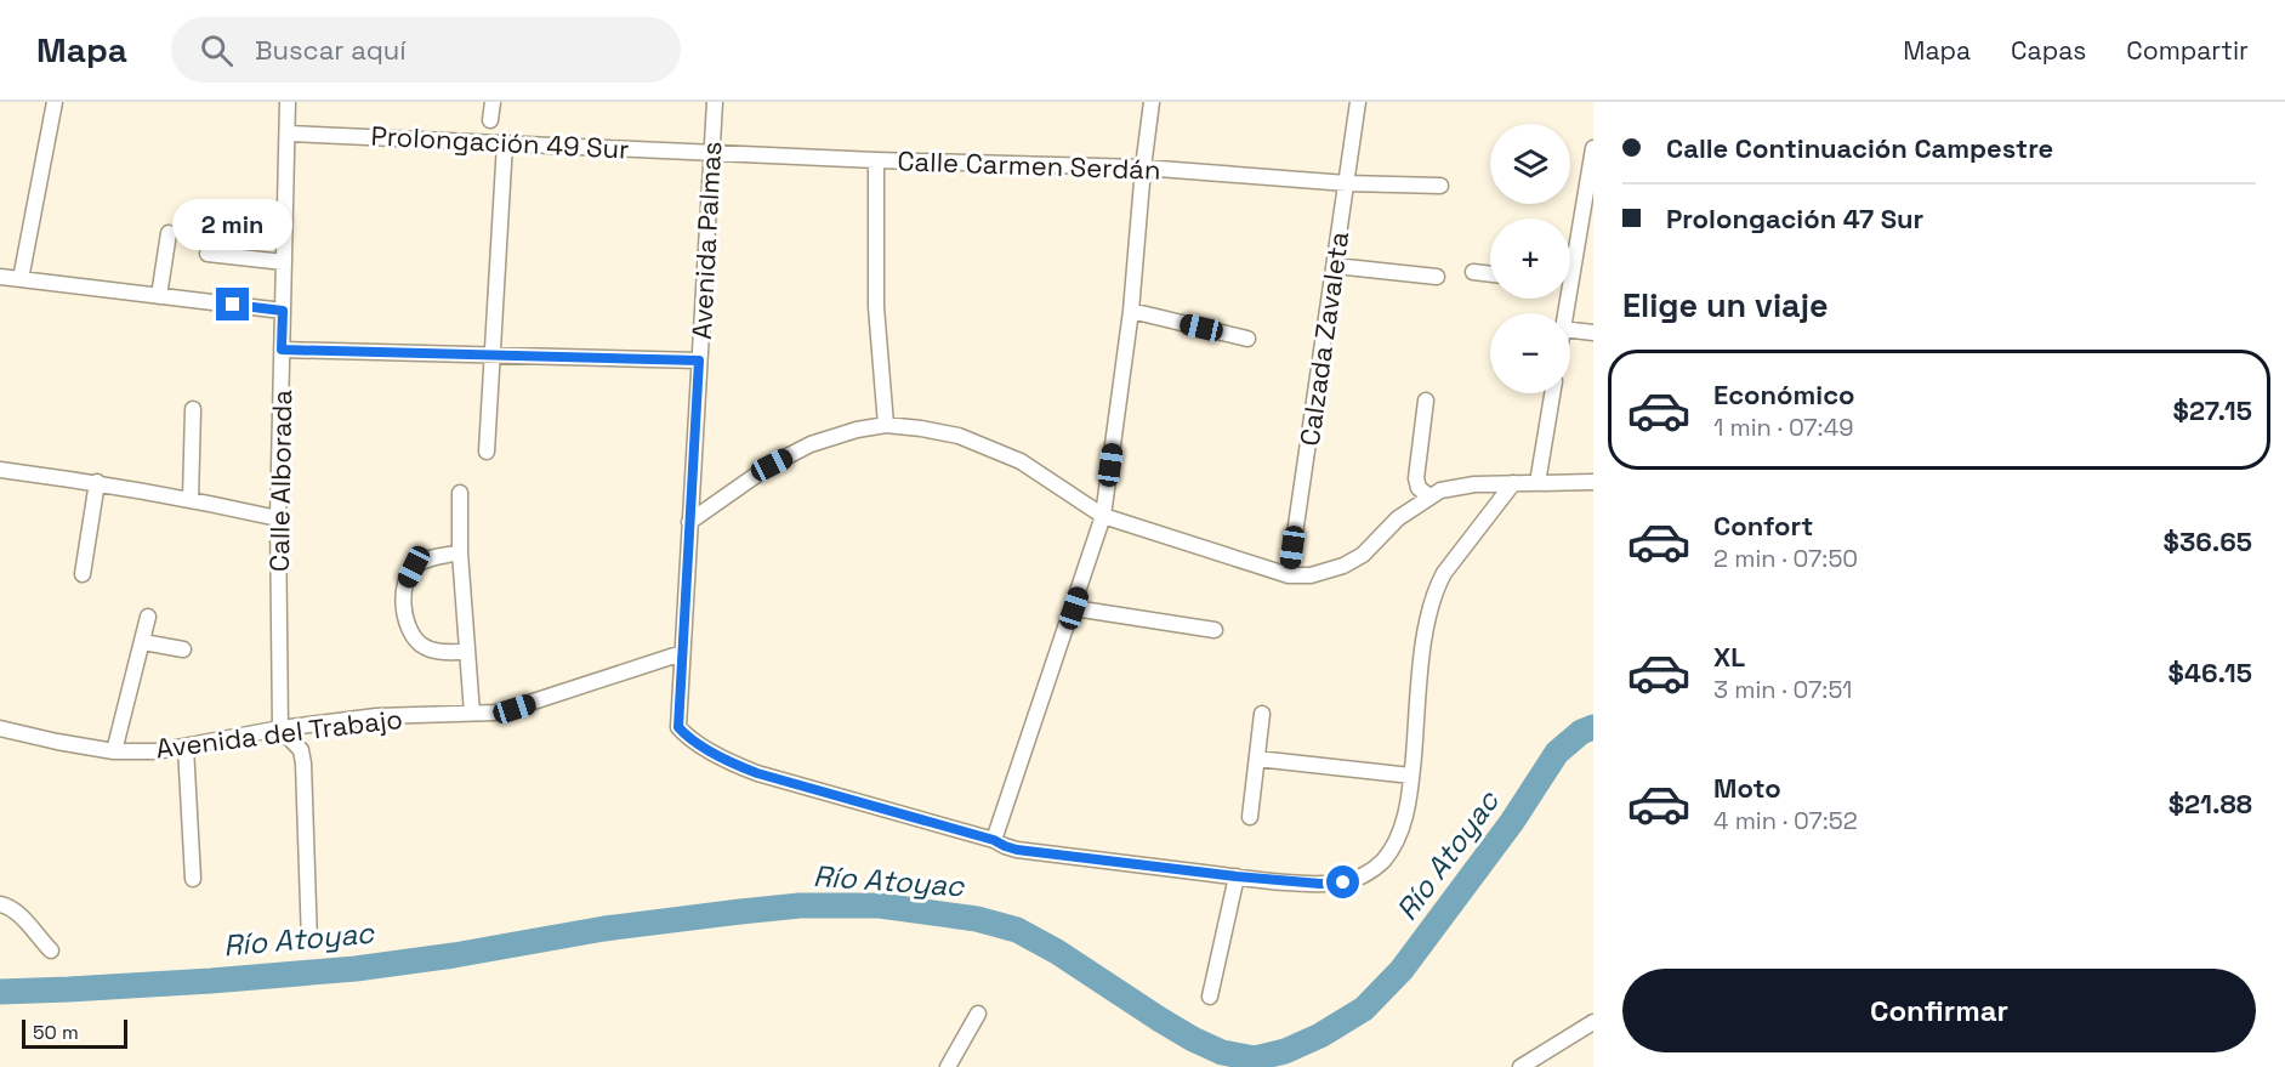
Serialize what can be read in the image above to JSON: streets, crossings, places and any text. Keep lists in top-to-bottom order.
{
  "streets": {
    "street": [
      "Prolongación 49 Sur",
      "Calle Carmen Serdán",
      "Avenida Palmas",
      "Calzada Zavaleta",
      "Calle Alborada",
      "Avenida del Trabajo"
    ]
  },
  "crossings": [
    ["Prolongación 49 Sur", "Calle Carmen Serdán"],
    ["Prolongación 49 Sur", "Avenida Palmas"],
    ["Prolongación 49 Sur", "Calle Alborada"],
    ["Calle Carmen Serdán", "Avenida Palmas"],
    ["Calle Carmen Serdán", "Calzada Zavaleta"],
    ["Avenida Palmas", "Avenida del Trabajo"],
    ["Calle Alborada", "Avenida del Trabajo"]
  ],
  "water": ["Río Atoyac"],
  "scale_bar": "50 m",
  "page": {
    "header": "Mapa",
    "search": "Buscar aquí",
    "nav": ["Mapa", "Capas", "Compartir"],
    "banner": ["Calle Continuación Campestre", "Prolongación 47 Sur"],
    "map_buttons": ["+", "−"],
    "bubble": "2 min",
    "heading": "Elige un viaje",
    "list": [
      {
        "name": "Económico",
        "note": "1 min · 07:49",
        "value": "$27.15"
      },
      {
        "name": "Confort",
        "note": "2 min · 07:50",
        "value": "$36.65"
      },
      {
        "name": "XL",
        "note": "3 min · 07:51",
        "value": "$46.15"
      },
      {
        "name": "Moto",
        "note": "4 min · 07:52",
        "value": "$21.88"
      }
    ],
    "buttons": "Confirmar",
    "scale": "50 m"
  }
}
